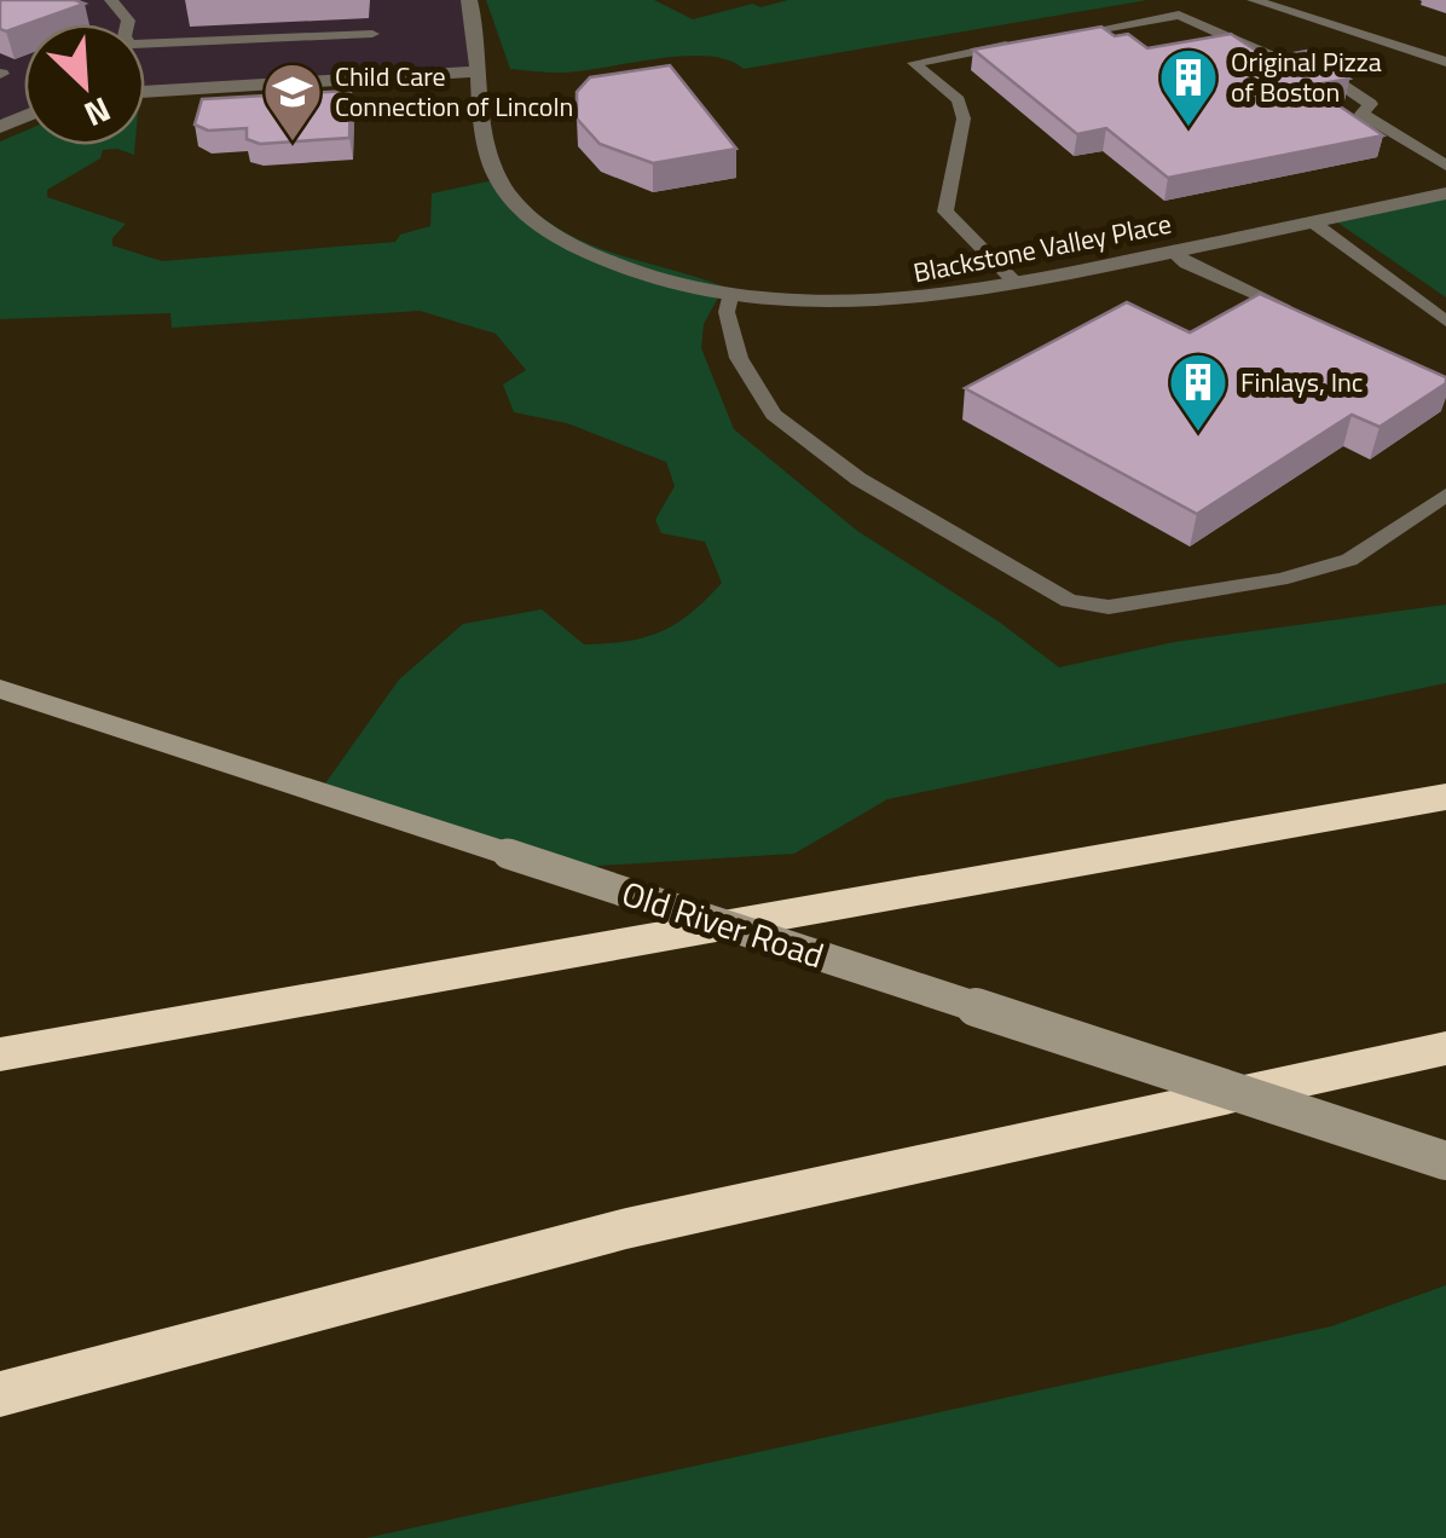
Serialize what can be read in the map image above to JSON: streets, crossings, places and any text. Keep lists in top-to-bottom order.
{
  "streets": {
    "main road": ["Old River Road"],
    "street": ["Blackstone Valley Place"]
  },
  "places": {
    "building": ["Original Pizza of Boston", "Finlays, Inc"],
    "school or university": ["Child Care Connection of Lincoln"]
  },
  "north": "bottom right"
}
